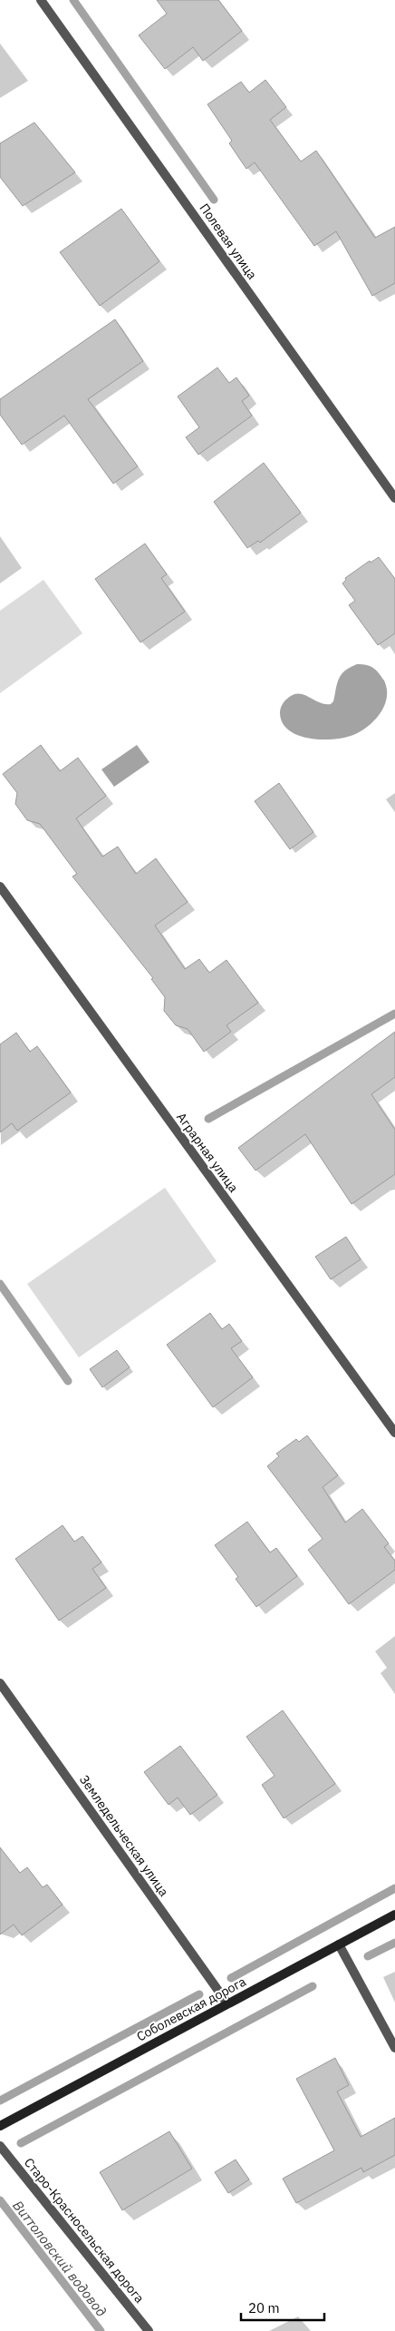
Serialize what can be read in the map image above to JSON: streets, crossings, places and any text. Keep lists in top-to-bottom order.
{
  "streets": {
    "street": [
      "Полевая улица",
      "Аграрная улица",
      "Земледельческая улица",
      "Соболевская дорога",
      "Старо-Красносельская дорога"
    ]
  },
  "crossings": [
    ["Земледельческая улица", "Соболевская дорога"]
  ],
  "water": ["Виттоловский водовод"],
  "scale_bar": "20 m"
}
